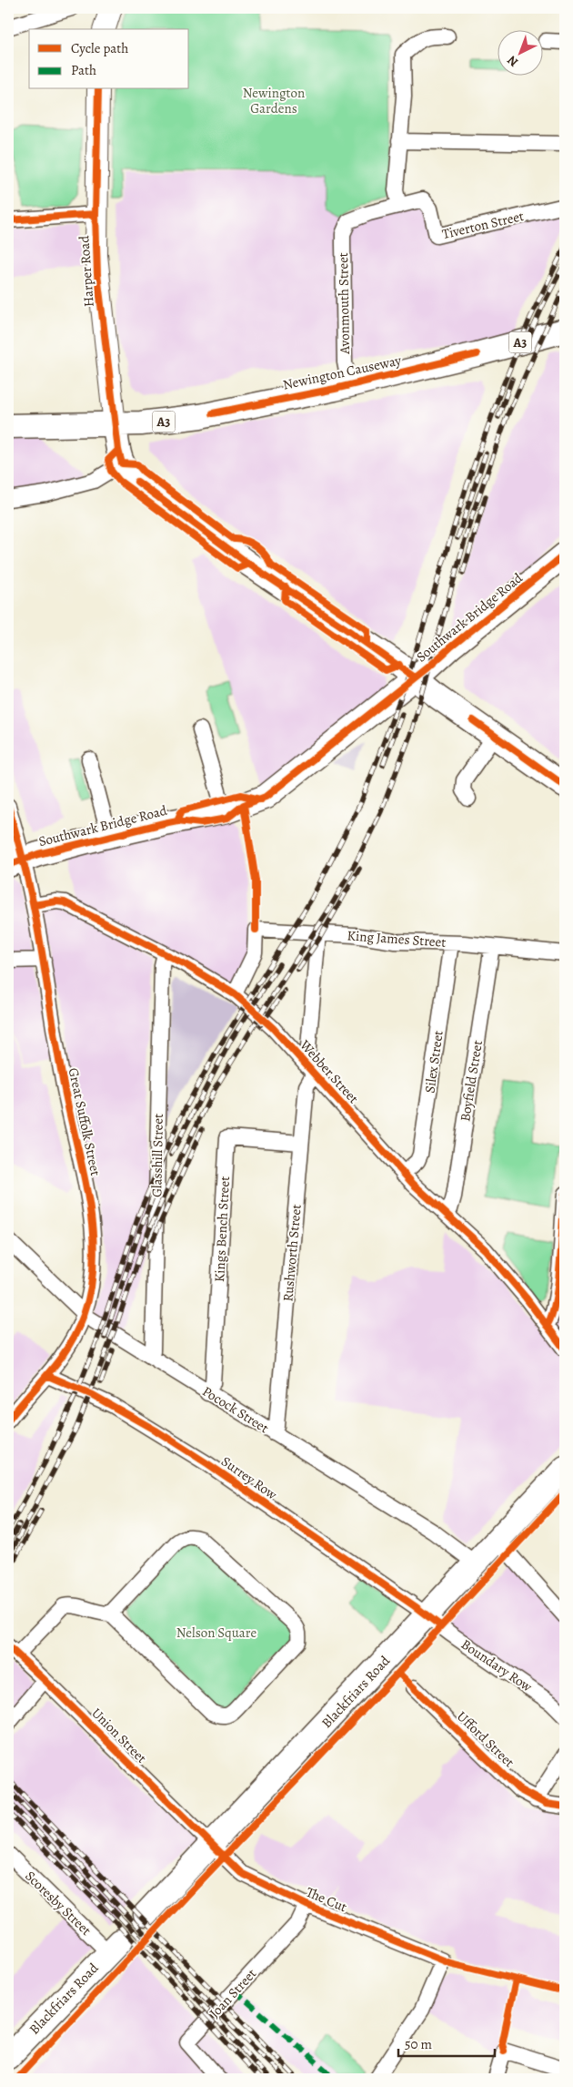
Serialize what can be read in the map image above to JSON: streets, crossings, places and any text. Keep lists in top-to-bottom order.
{
  "streets": {
    "main road": [
      "Harper Road",
      "A3",
      "Newington Causeway",
      "Southwark Bridge Road",
      "Blackfriars Road"
    ],
    "street": [
      "Tiverton Street",
      "Avonmouth Street",
      "King James Street",
      "Silex Street",
      "Webber Street",
      "Boyfield Street",
      "Great Suffolk Street",
      "Glasshill Street",
      "Kings Bench Street",
      "Rushworth Street",
      "Pocock Street",
      "Surrey Row",
      "Boundary Row",
      "Union Street",
      "Ufford Street",
      "The Cut",
      "Scoresby Street",
      "Joan Street"
    ]
  },
  "crossings": [
    ["Tiverton Street", "Avonmouth Street"],
    ["Harper Road", "A3"],
    ["Harper Road", "Newington Causeway"],
    ["Avonmouth Street", "Newington Causeway"],
    ["A3", "Newington Causeway"],
    ["Southwark Bridge Road", "Great Suffolk Street"],
    ["King James Street", "Silex Street"],
    ["King James Street", "Webber Street"],
    ["King James Street", "Boyfield Street"],
    ["King James Street", "Rushworth Street"],
    ["Silex Street", "Webber Street"],
    ["Webber Street", "Boyfield Street"],
    ["Webber Street", "Great Suffolk Street"],
    ["Webber Street", "Glasshill Street"],
    ["Webber Street", "Rushworth Street"],
    ["Great Suffolk Street", "Pocock Street"],
    ["Great Suffolk Street", "Surrey Row"],
    ["Glasshill Street", "Pocock Street"],
    ["Kings Bench Street", "Rushworth Street"],
    ["Kings Bench Street", "Pocock Street"],
    ["Rushworth Street", "Pocock Street"],
    ["Pocock Street", "Blackfriars Road"],
    ["Surrey Row", "Boundary Row"],
    ["Surrey Row", "Blackfriars Road"],
    ["Boundary Row", "Blackfriars Road"],
    ["Blackfriars Road", "Union Street"],
    ["Blackfriars Road", "The Cut"],
    ["Blackfriars Road", "Scoresby Street"],
    ["Union Street", "The Cut"],
    ["The Cut", "Joan Street"]
  ],
  "parks": ["Newington Gardens", "Nelson Square"],
  "legend": ["Cycle path", "Path"],
  "scale_bar": "50 m",
  "north": "bottom left"
}
